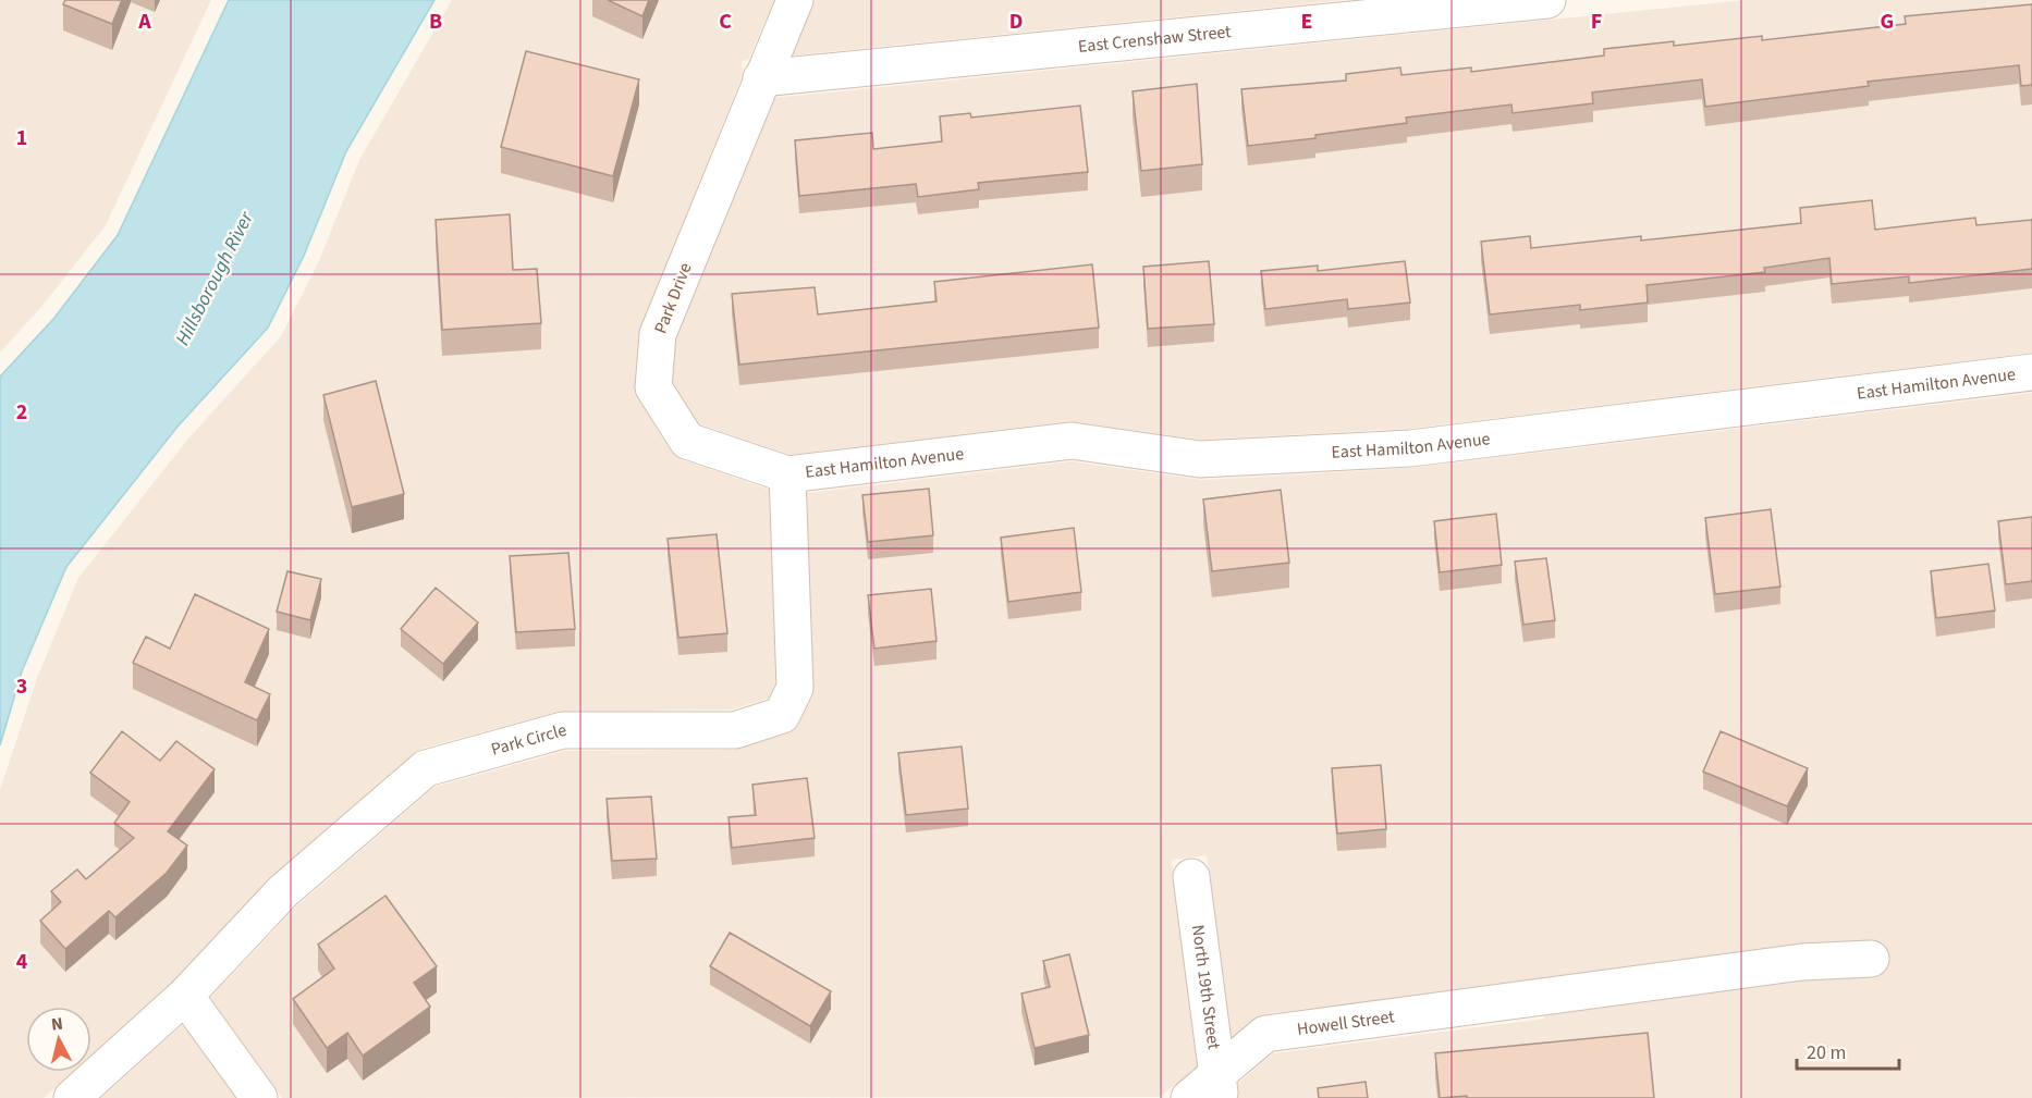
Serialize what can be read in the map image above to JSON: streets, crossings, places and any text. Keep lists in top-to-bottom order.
{
  "streets": {
    "street": [
      "East Crenshaw Street",
      "Park Drive",
      "East Hamilton Avenue",
      "Park Circle",
      "North 19th Street",
      "Howell Street"
    ]
  },
  "crossings": [
    ["East Crenshaw Street", "Park Drive"],
    ["Park Drive", "East Hamilton Avenue"],
    ["Park Drive", "Park Circle"],
    ["East Hamilton Avenue", "Park Circle"],
    ["North 19th Street", "Howell Street"]
  ],
  "water": ["Hillsborough River"],
  "scale_bar": "20 m",
  "north": "top",
  "grid": {
    "columns": [
      "A",
      "B",
      "C",
      "D",
      "E",
      "F",
      "G"
    ],
    "rows": [
      "1",
      "2",
      "3",
      "4"
    ]
  }
}
